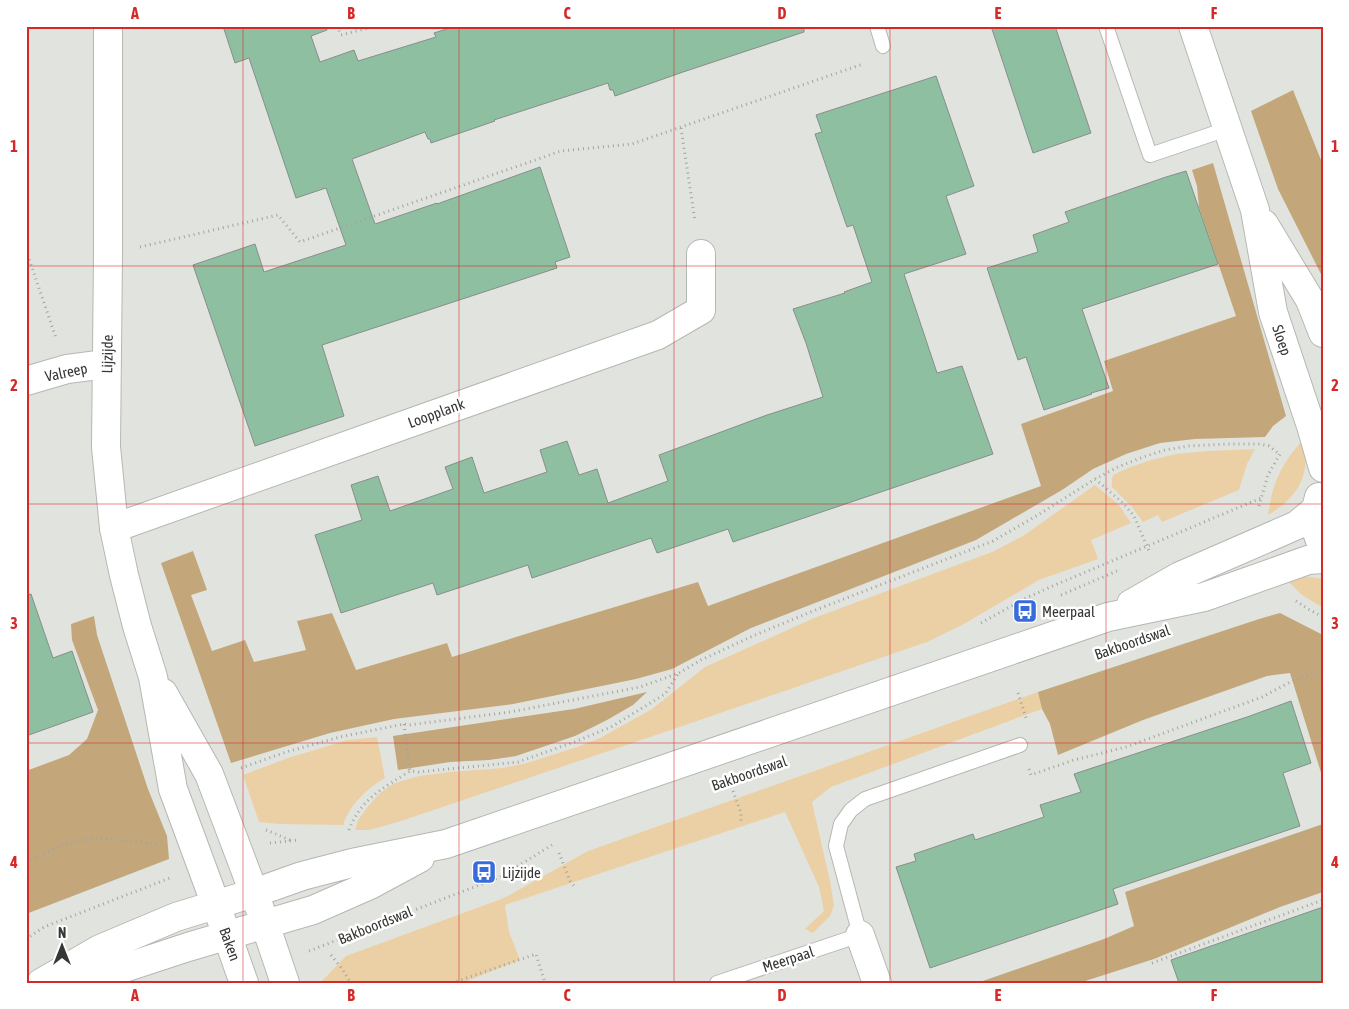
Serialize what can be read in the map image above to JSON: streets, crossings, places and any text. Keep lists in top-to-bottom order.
{
  "streets": {
    "street": [
      "Sloep",
      "Lijzijde",
      "Valreep",
      "Loopplank",
      "Bakboordswal",
      "Baken"
    ],
    "lane": ["Meerpaal"]
  },
  "crossings": [
    ["Lijzijde", "Valreep"],
    ["Lijzijde", "Loopplank"],
    ["Lijzijde", "Bakboordswal"],
    ["Lijzijde", "Baken"],
    ["Bakboordswal", "Baken"]
  ],
  "places": {
    "bus stop": ["Meerpaal", "Lijzijde"]
  },
  "north": "top",
  "grid": {
    "columns": [
      "A",
      "B",
      "C",
      "D",
      "E",
      "F"
    ],
    "rows": [
      "1",
      "2",
      "3",
      "4"
    ]
  }
}
